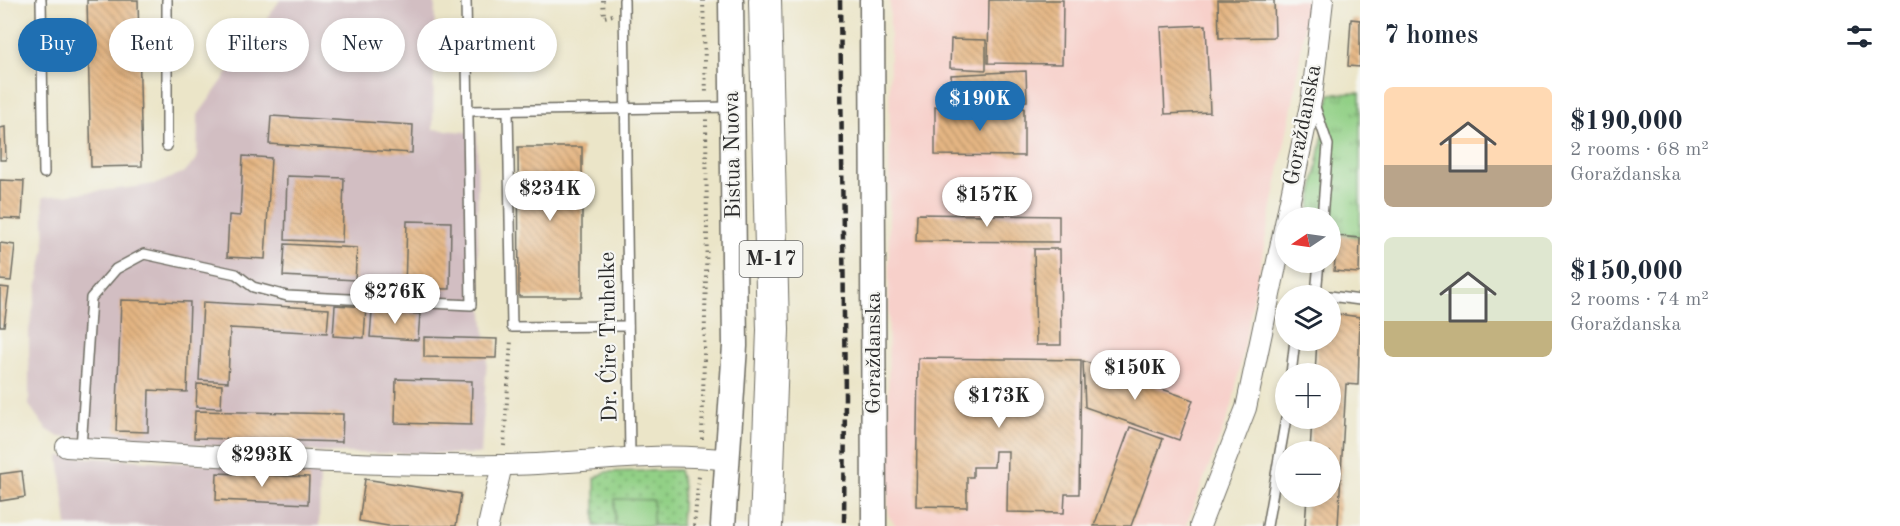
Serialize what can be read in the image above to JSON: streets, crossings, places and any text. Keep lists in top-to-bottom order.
{
  "streets": {
    "highway": ["M-17"],
    "street": ["Goraždanska", "Bistua Nuova"],
    "lane": ["Dr. Ćire Truhelke"]
  },
  "north": "left",
  "page": {
    "heading": "7 homes",
    "chip": [
      "Buy",
      "Rent",
      "Filters",
      "New",
      "Apartment"
    ],
    "list": [
      {
        "name": "$190,000",
        "note": "2 rooms · 68 m² · Goraždanska"
      },
      {
        "name": "$150,000",
        "note": "2 rooms · 74 m² · Goraždanska"
      }
    ],
    "price": [
      "$190K",
      "$234K",
      "$157K",
      "$276K",
      "$150K",
      "$173K",
      "$293K"
    ],
    "map_buttons": ["+", "−"]
  }
}
